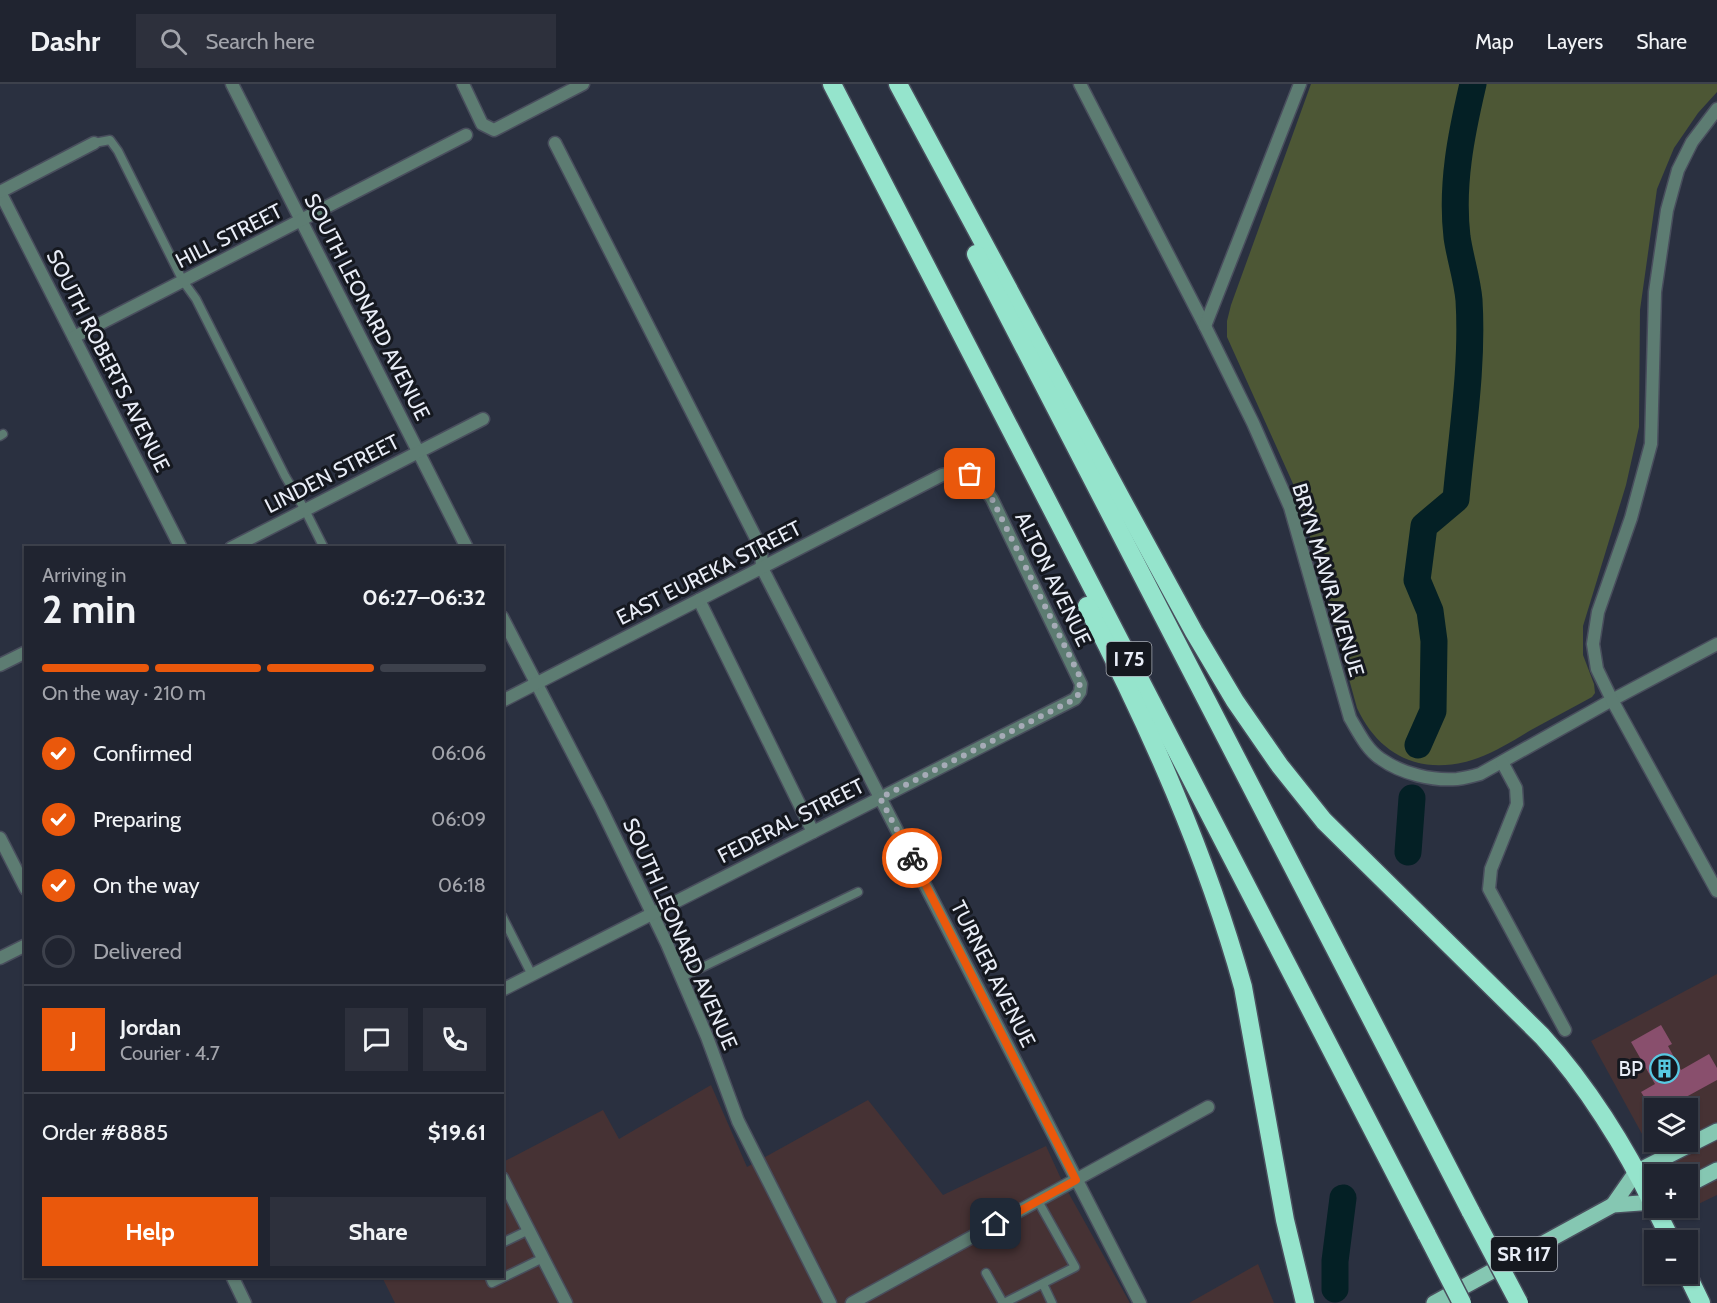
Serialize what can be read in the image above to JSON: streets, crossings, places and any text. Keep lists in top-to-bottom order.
{
  "streets": {
    "highway": ["I 75"],
    "main road": ["SR 117"],
    "street": [
      "HILL STREET",
      "SOUTH LEONARD AVENUE",
      "SOUTH ROBERTS AVENUE",
      "LINDEN STREET",
      "EAST EUREKA STREET",
      "ALTON AVENUE",
      "BRYN MAWR AVENUE",
      "FEDERAL STREET",
      "TURNER AVENUE"
    ]
  },
  "crossings": [
    ["HILL STREET", "SOUTH LEONARD AVENUE"],
    ["HILL STREET", "SOUTH ROBERTS AVENUE"],
    ["SOUTH LEONARD AVENUE", "LINDEN STREET"],
    ["SOUTH LEONARD AVENUE", "EAST EUREKA STREET"],
    ["SOUTH LEONARD AVENUE", "FEDERAL STREET"],
    ["EAST EUREKA STREET", "ALTON AVENUE"],
    ["EAST EUREKA STREET", "TURNER AVENUE"],
    ["ALTON AVENUE", "FEDERAL STREET"],
    ["FEDERAL STREET", "TURNER AVENUE"]
  ],
  "places": {
    "building": ["BP"]
  },
  "page": {
    "header": "Dashr",
    "search": "Search here",
    "nav": ["Map", "Layers", "Share"],
    "heading": ["2 min", "Arriving in", "06:27–06:32"],
    "panel": [
      "Jordan",
      "Courier · 4.7",
      "Order #8885",
      "$19.61"
    ],
    "bar": "On the way · 210 m",
    "list": [
      ["Confirmed", "06:06"],
      ["Preparing", "06:09"],
      ["On the way", "06:18"],
      "Delivered"
    ],
    "round": "J",
    "map_buttons": ["+", "−"],
    "buttons": ["Help", "Share"]
  }
}
